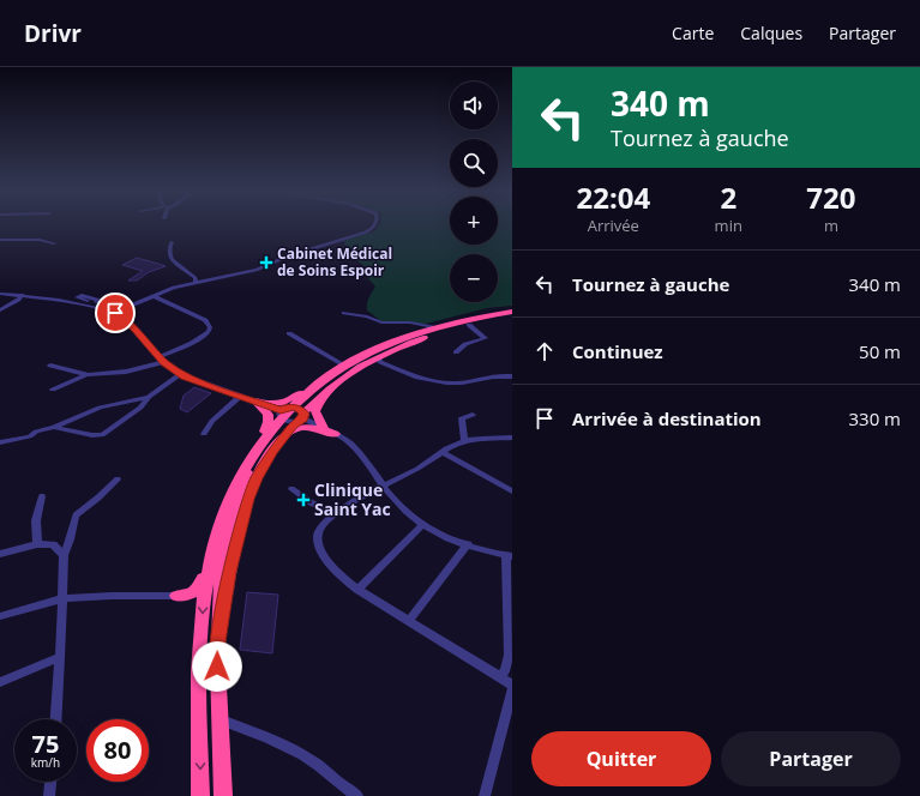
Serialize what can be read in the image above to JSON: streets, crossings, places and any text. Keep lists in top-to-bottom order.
{
  "places": {
    "health": ["Cabinet Médical de Soins Espoir", "Clinique Saint Yac"]
  },
  "page": {
    "header": "Drivr",
    "nav": ["Carte", "Calques", "Partager"],
    "turn": ["340 m", "Tournez à gauche"],
    "map_buttons": ["+", "−"],
    "eta": [
      "22:04",
      "Arrivée",
      "2",
      "min",
      "720",
      "m"
    ],
    "list": [
      {
        "name": "Tournez à gauche",
        "value": "340 m"
      },
      {
        "name": "Continuez",
        "value": "50 m"
      },
      {
        "name": "Arrivée à destination",
        "value": "330 m"
      }
    ],
    "speed": "75 km/h",
    "limit": "80",
    "buttons": ["Quitter", "Partager"]
  }
}
